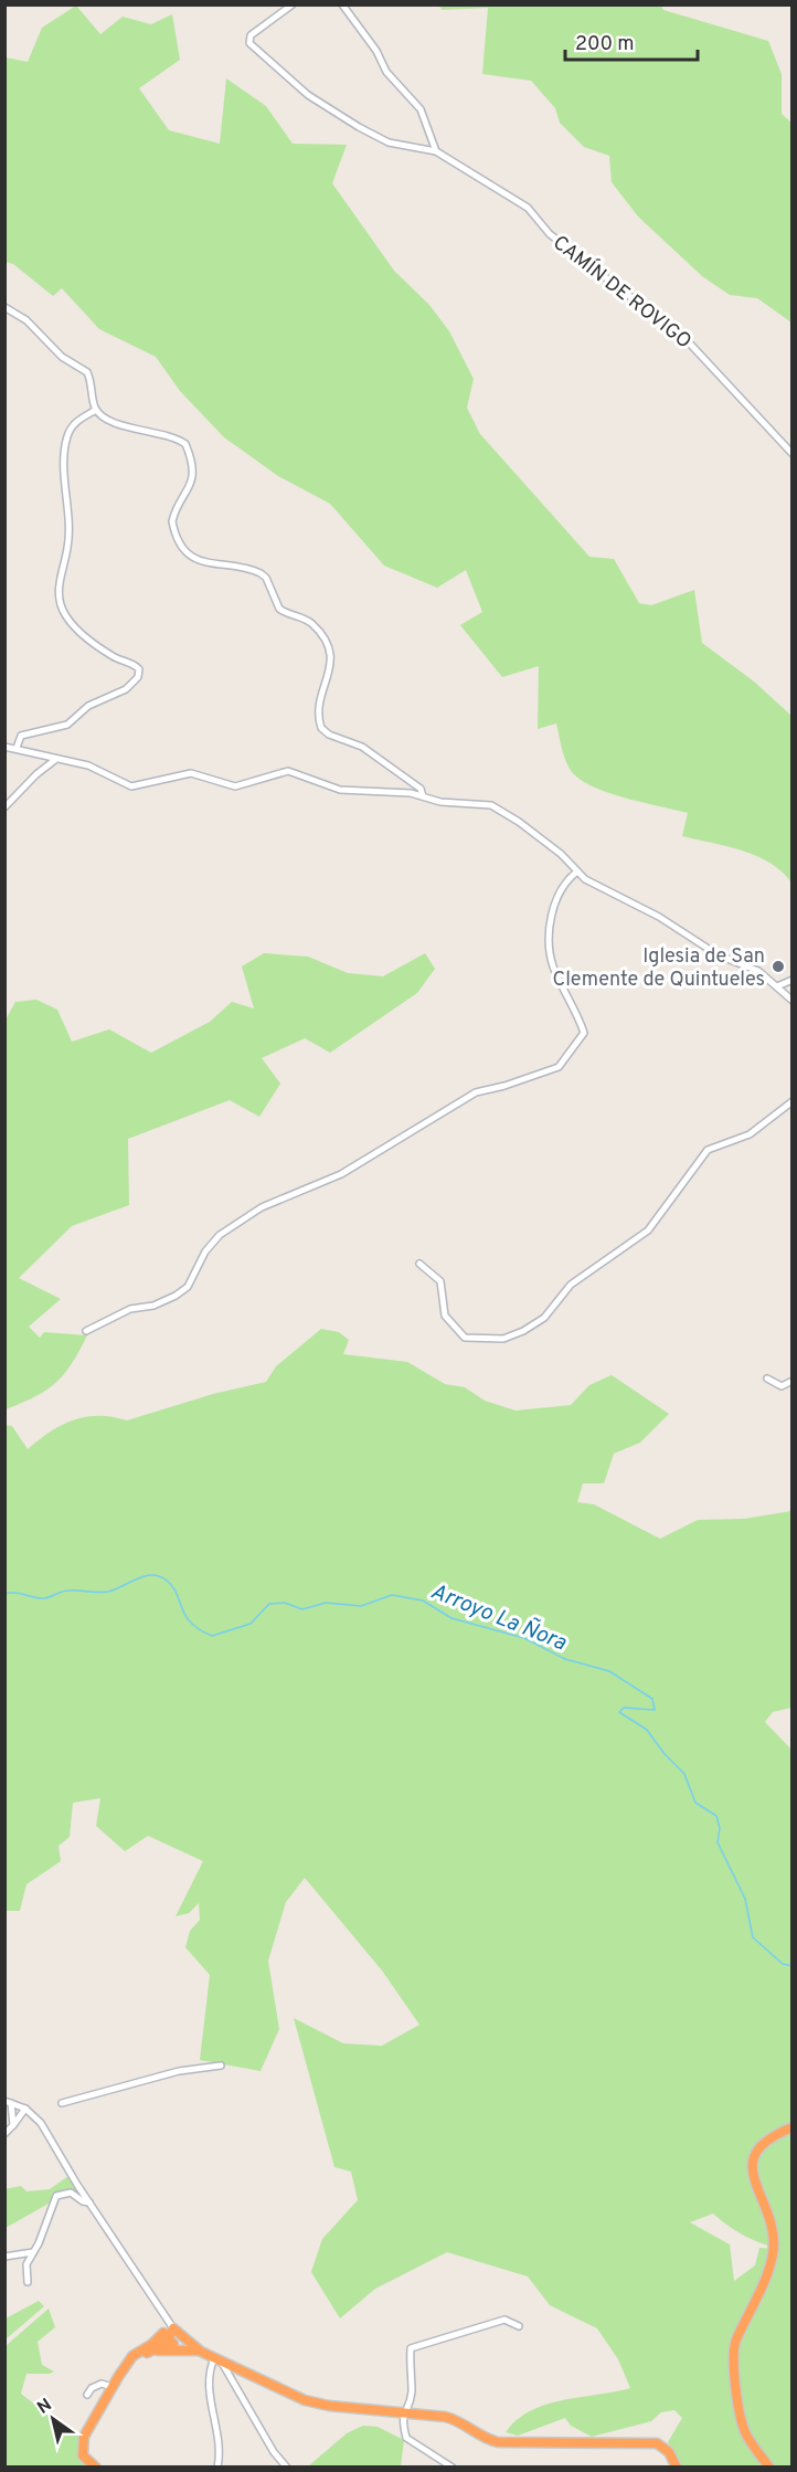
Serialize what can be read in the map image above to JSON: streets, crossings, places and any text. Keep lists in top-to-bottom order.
{
  "streets": {
    "street": ["CAMÍN DE ROVIGO"]
  },
  "water": ["Arroyo La Ñora"],
  "places": ["Iglesia de San Clemente de Quintueles"],
  "scale_bar": "200 m",
  "north": "top left"
}
